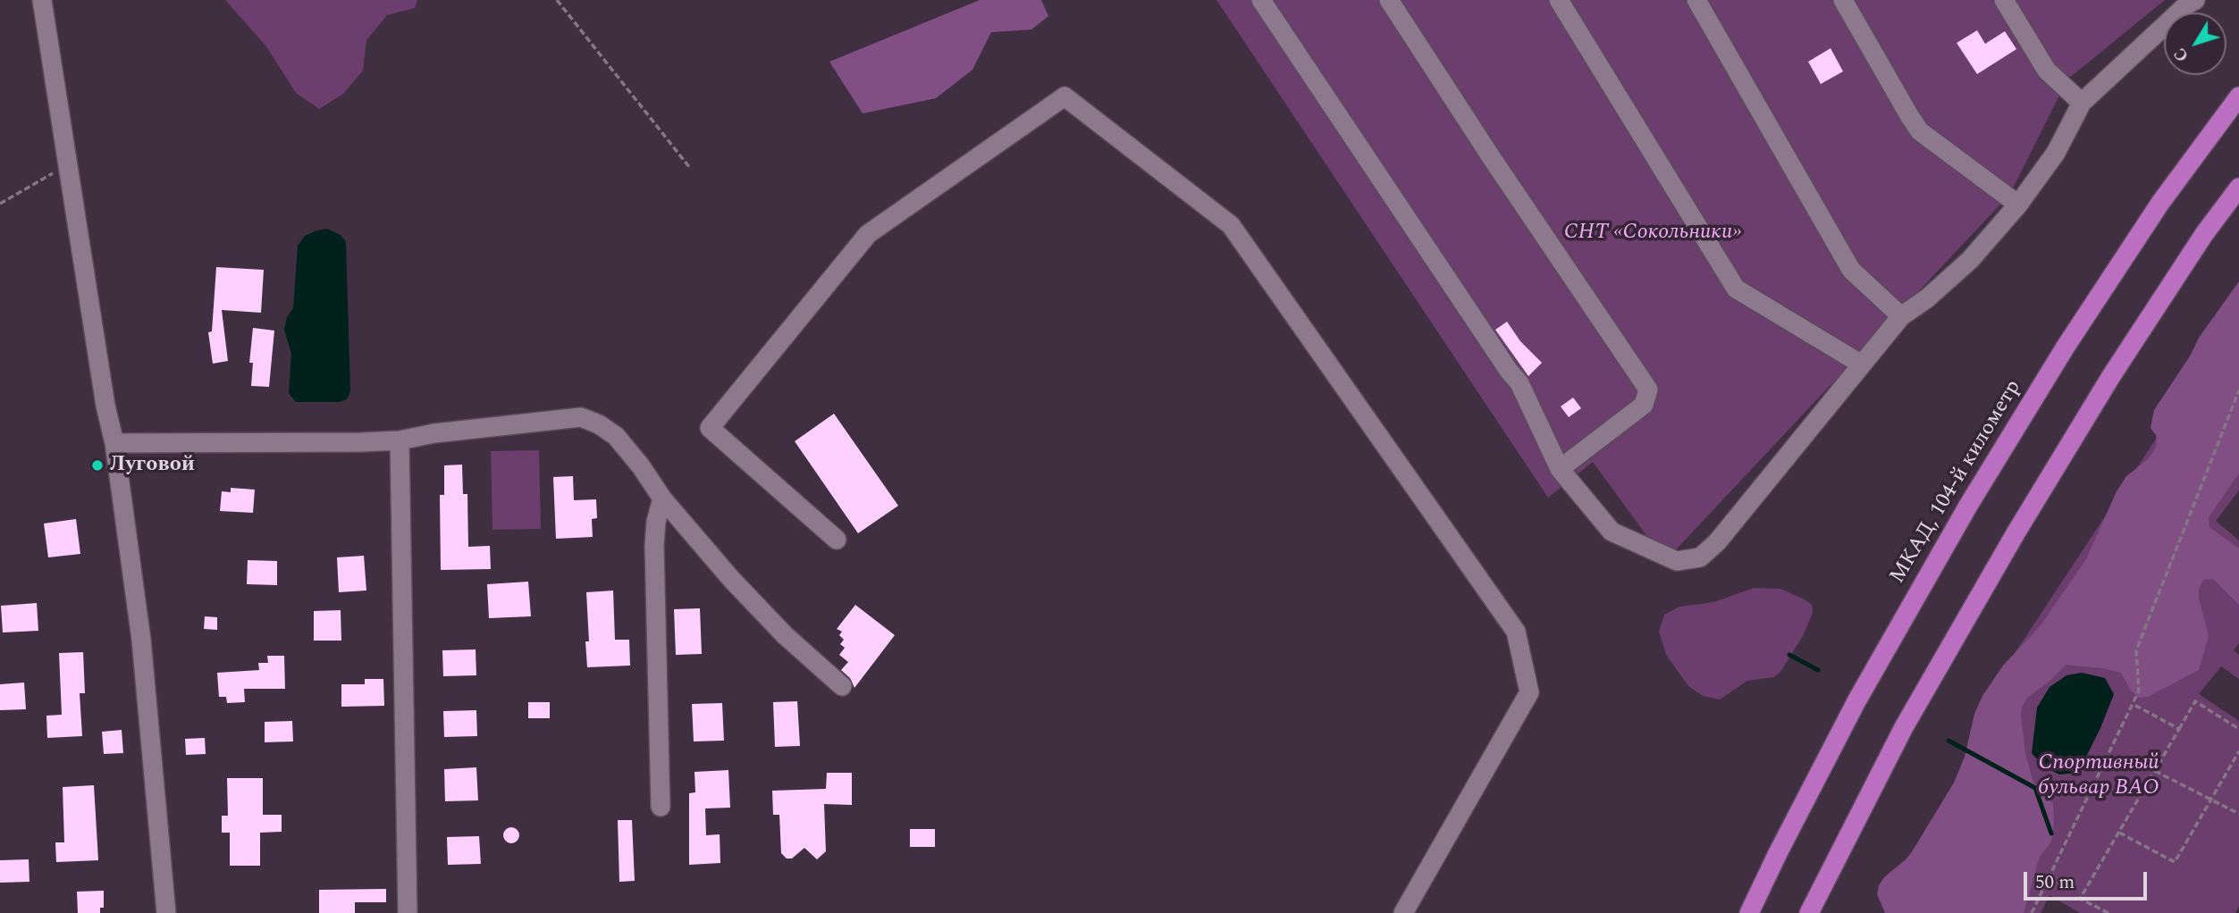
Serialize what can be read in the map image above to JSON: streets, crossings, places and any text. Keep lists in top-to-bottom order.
{
  "streets": {
    "highway": ["МКАД, 104-й километр"]
  },
  "parks": ["СНТ «Сокольники»", "Спортивный бульвар ВАО"],
  "places": ["Луговой"],
  "scale_bar": "50 m",
  "north": "bottom left"
}
